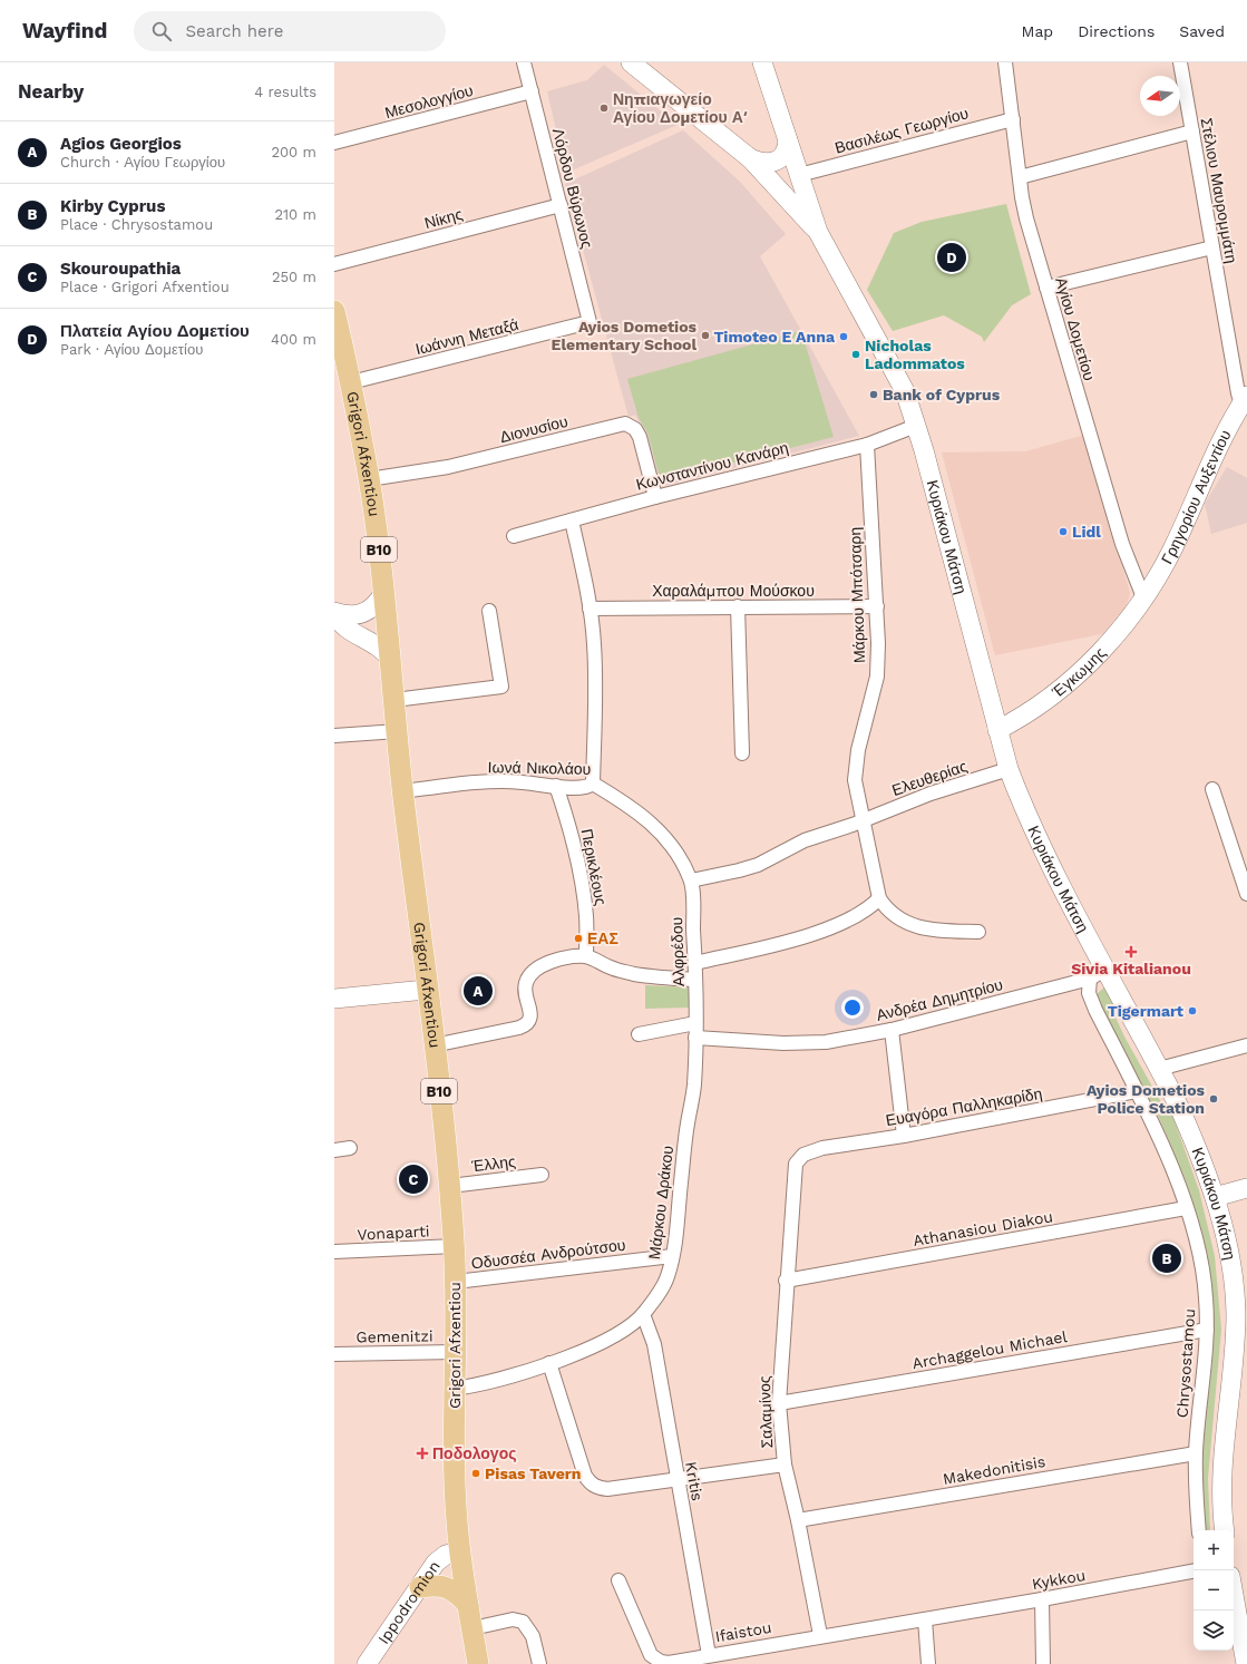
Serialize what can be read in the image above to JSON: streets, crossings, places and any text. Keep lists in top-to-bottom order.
{
  "streets": {
    "main road": [
      "Grigori Afxentiou",
      "Γρηγορίου Αυξεντίου",
      "Κυριάκου Μάτση",
      "B10",
      "Έγκωμης",
      "Ippodromion"
    ],
    "street": [
      "Μεσολογγίου",
      "Βασιλέως Γεωργίου",
      "Λόρδου Βύρωνος",
      "Στέλιου Μαυρομμάτη",
      "Νίκης",
      "Αγίου Δομετίου",
      "Ιωάννη Μεταξά",
      "Διονυσίου",
      "Κωνσταντίνου Κανάρη",
      "Χαραλάμπου Μούσκου",
      "Μάρκου Μπότσαρη",
      "Ιωνά Νικολάου",
      "Ελευθερίας",
      "Περικλέους",
      "Αλφρέδου",
      "Ανδρέα Δημητρίου",
      "Ευαγόρα Παλληκαρίδη",
      "Έλλης",
      "Μάρκου Δράκου",
      "Athanasiou Diakou",
      "Vonaparti",
      "Οδυσσέα Ανδρούτσου",
      "Gemenitzi",
      "Archaggelou Michael",
      "Chrysostamou",
      "Σαλαμίνος",
      "Makedonitisis",
      "Kritis",
      "Kykkou",
      "Ifaistou"
    ]
  },
  "crossings": [
    ["Μεσολογγίου", "Λόρδου Βύρωνος"],
    ["Βασιλέως Γεωργίου", "Αγίου Δομετίου"],
    ["Βασιλέως Γεωργίου", "Κυριάκου Μάτση"],
    ["Λόρδου Βύρωνος", "Νίκης"],
    ["Λόρδου Βύρωνος", "Ιωάννη Μεταξά"],
    ["Στέλιου Μαυρομμάτη", "Γρηγορίου Αυξεντίου"],
    ["Αγίου Δομετίου", "Γρηγορίου Αυξεντίου"],
    ["Αγίου Δομετίου", "Έγκωμης"],
    ["Ιωάννη Μεταξά", "Grigori Afxentiou"],
    ["Διονυσίου", "Grigori Afxentiou"],
    ["Διονυσίου", "Κωνσταντίνου Κανάρη"],
    ["Grigori Afxentiou", "Ιωνά Νικολάου"],
    ["Grigori Afxentiou", "Έλλης"],
    ["Grigori Afxentiou", "Μάρκου Δράκου"],
    ["Grigori Afxentiou", "Vonaparti"],
    ["Grigori Afxentiou", "Οδυσσέα Ανδρούτσου"],
    ["Grigori Afxentiou", "Gemenitzi"],
    ["Grigori Afxentiou", "Ippodromion"],
    ["Κωνσταντίνου Κανάρη", "Κυριάκου Μάτση"],
    ["Κωνσταντίνου Κανάρη", "Μάρκου Μπότσαρη"],
    ["Γρηγορίου Αυξεντίου", "Έγκωμης"],
    ["Κυριάκου Μάτση", "Έγκωμης"],
    ["Κυριάκου Μάτση", "Ελευθερίας"],
    ["Κυριάκου Μάτση", "Ανδρέα Δημητρίου"],
    ["Χαραλάμπου Μούσκου", "Μάρκου Μπότσαρη"],
    ["Μάρκου Μπότσαρη", "Ελευθερίας"],
    ["Ιωνά Νικολάου", "Περικλέους"],
    ["Ιωνά Νικολάου", "Αλφρέδου"],
    ["Αλφρέδου", "Μάρκου Δράκου"],
    ["Ανδρέα Δημητρίου", "Μάρκου Δράκου"],
    ["Ανδρέα Δημητρίου", "Chrysostamou"],
    ["Ευαγόρα Παλληκαρίδη", "Chrysostamou"],
    ["Ευαγόρα Παλληκαρίδη", "Σαλαμίνος"],
    ["Μάρκου Δράκου", "Οδυσσέα Ανδρούτσου"],
    ["Μάρκου Δράκου", "Kritis"],
    ["Athanasiou Diakou", "Chrysostamou"],
    ["Athanasiou Diakou", "Σαλαμίνος"],
    ["Archaggelou Michael", "Chrysostamou"],
    ["Archaggelou Michael", "Σαλαμίνος"],
    ["Chrysostamou", "Makedonitisis"],
    ["Σαλαμίνος", "Makedonitisis"],
    ["Σαλαμίνος", "Ifaistou"],
    ["Kritis", "Ifaistou"],
    ["Kykkou", "Ifaistou"]
  ],
  "places": {
    "other": [
      "Νηπιαγωγείο Αγίου Δομετίου Αʹ",
      "Ayios Dometios Elementary School",
      "Timoteo E Anna",
      "Nicholas Ladommatos",
      "Bank of Cyprus",
      "Lidl",
      "ΕΑΣ",
      "Tigermart",
      "Ayios Dometios Police Station",
      "Pisas Tavern"
    ],
    "health": ["Sivia Kitalianou", "Ποδολογος"]
  },
  "north": "left",
  "page": {
    "header": "Wayfind",
    "search": "Search here",
    "nav": ["Map", "Directions", "Saved"],
    "heading": ["Nearby", "4 results"],
    "list": [
      {
        "mark": "A",
        "name": "Agios Georgios",
        "note": "Church · Αγίου Γεωργίου",
        "value": "200 m"
      },
      {
        "mark": "B",
        "name": "Kirby Cyprus",
        "note": "Place · Chrysostamou",
        "value": "210 m"
      },
      {
        "mark": "C",
        "name": "Skouroupathia",
        "note": "Place · Grigori Afxentiou",
        "value": "250 m"
      },
      {
        "mark": "D",
        "name": "Πλατεία Αγίου Δομετίου",
        "note": "Park · Αγίου Δομετίου",
        "value": "400 m"
      }
    ],
    "pins": [
      "D",
      "A",
      "C",
      "B"
    ],
    "map_buttons": ["+", "−"]
  }
}
